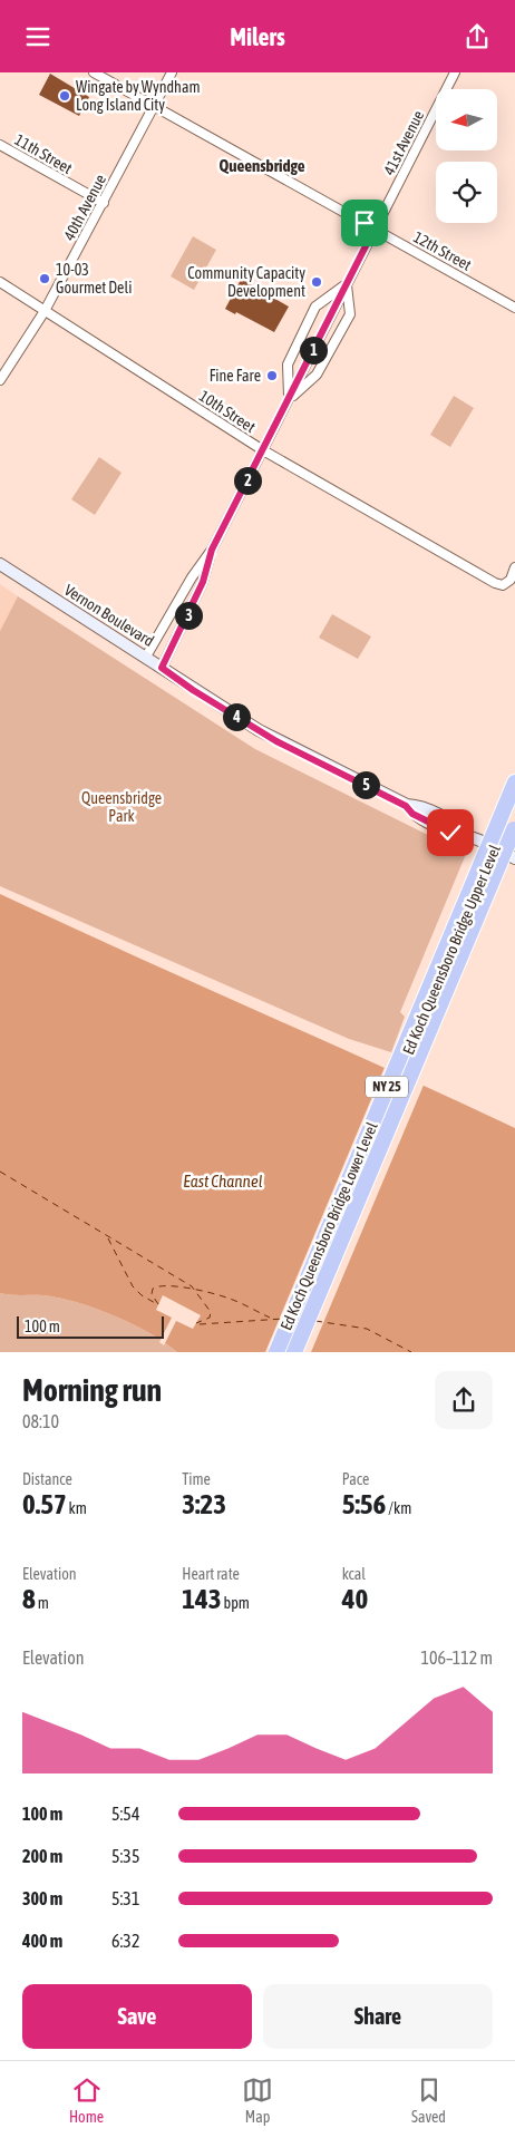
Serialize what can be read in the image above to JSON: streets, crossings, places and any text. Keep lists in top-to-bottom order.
{
  "streets": {
    "highway": ["Ed Koch Queensboro Bridge Upper Level", "NY 25", "Ed Koch Queensboro Bridge Lower Level"],
    "main road": ["Vernon Boulevard"],
    "street": [
      "41st Avenue",
      "11th Street",
      "40th Avenue",
      "12th Street",
      "10th Street"
    ]
  },
  "crossings": [
    ["41st Avenue", "12th Street"],
    ["41st Avenue", "10th Street"],
    ["41st Avenue", "Vernon Boulevard"],
    ["11th Street", "40th Avenue"],
    ["40th Avenue", "12th Street"],
    ["40th Avenue", "10th Street"],
    ["Ed Koch Queensboro Bridge Upper Level", "NY 25"],
    ["Ed Koch Queensboro Bridge Upper Level", "Ed Koch Queensboro Bridge Lower Level"],
    ["NY 25", "Ed Koch Queensboro Bridge Lower Level"]
  ],
  "districts": ["Queensbridge"],
  "water": ["East Channel"],
  "parks": ["Queensbridge Park"],
  "places": [
    "Wingate by Wyndham Long Island City",
    "10-03 Gourmet Deli",
    "Community Capacity Development",
    "Fine Fare"
  ],
  "scale_bar": "100 m",
  "north": "left",
  "page": {
    "header": "Milers",
    "pins": [
      "1",
      "2",
      "3",
      "4",
      "5"
    ],
    "scale": "100 m",
    "heading": ["Morning run", "08:10"],
    "stats": [
      ["Distance", "0.57 km"],
      ["Time", "3:23"],
      ["Pace", "5:56 /km"],
      ["Elevation", "8 m"],
      ["Heart rate", "143 bpm"],
      ["kcal", "40"]
    ],
    "chart": ["Elevation", "106–112 m"],
    "list": [
      {
        "name": "100 m",
        "note": "5:54"
      },
      {
        "name": "200 m",
        "note": "5:35"
      },
      {
        "name": "300 m",
        "note": "5:31"
      },
      {
        "name": "400 m",
        "note": "6:32"
      }
    ],
    "buttons": ["Save", "Share"],
    "tabs": ["Home", "Map", "Saved"]
  }
}
